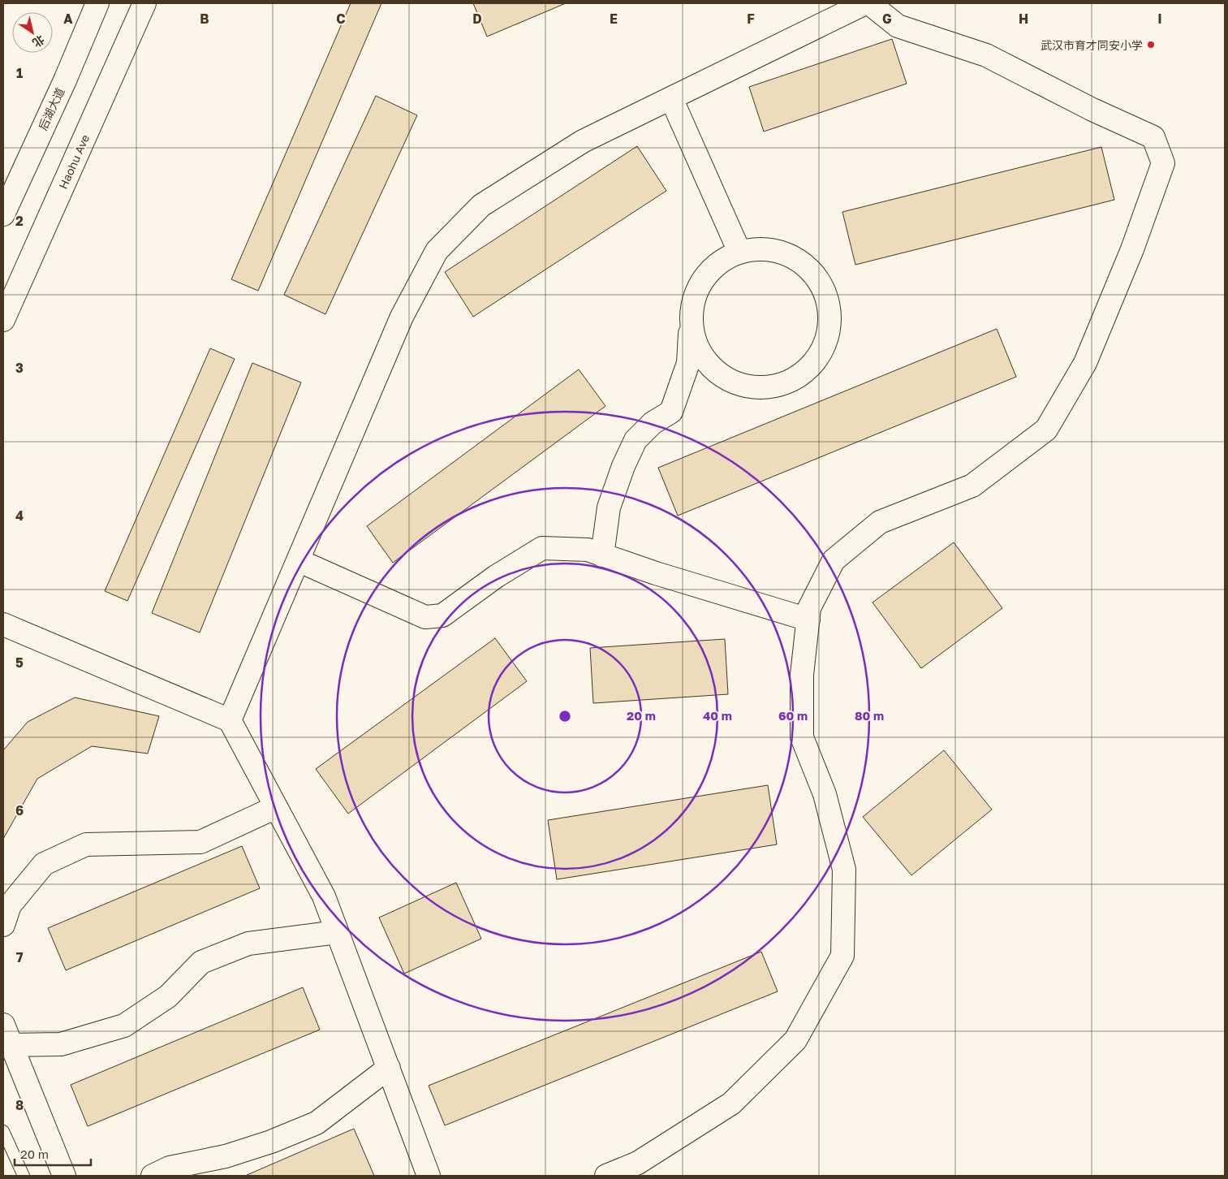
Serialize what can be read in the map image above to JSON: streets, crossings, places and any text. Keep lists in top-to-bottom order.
{
  "streets": {
    "street": ["后湖大道", "Haohu Ave"]
  },
  "places": ["武汉市育才同安小学"],
  "scale_bar": "20 m",
  "north": "bottom right",
  "grid": {
    "columns": [
      "A",
      "B",
      "C",
      "D",
      "E",
      "F",
      "G",
      "H",
      "I"
    ],
    "rows": [
      "1",
      "2",
      "3",
      "4",
      "5",
      "6",
      "7",
      "8"
    ]
  },
  "rings": [
    "20 m",
    "40 m",
    "60 m",
    "80 m"
  ]
}
